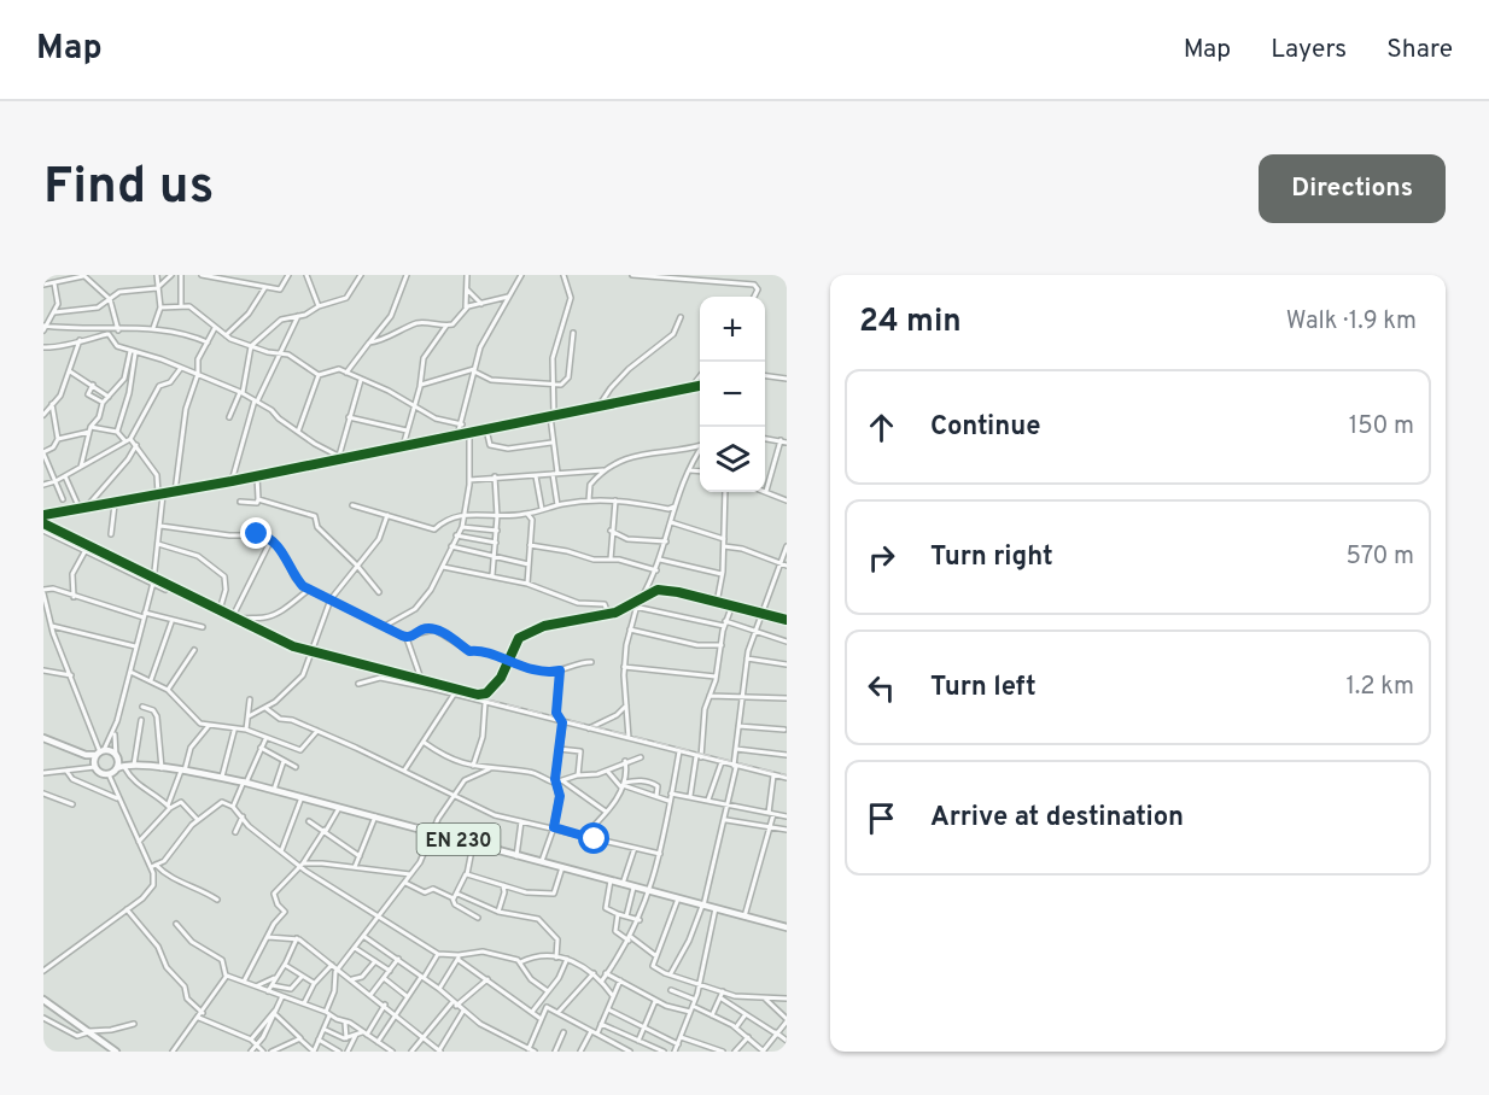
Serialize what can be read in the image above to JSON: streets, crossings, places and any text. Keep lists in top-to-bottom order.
{
  "streets": {
    "main road": ["EN 230"]
  },
  "page": {
    "header": "Map",
    "nav": ["Map", "Layers", "Share"],
    "buttons": "Directions",
    "title": "Find us",
    "heading": ["24 min", "Walk · 1.9 km"],
    "map_buttons": ["+", "−"],
    "list": [
      ["Continue", "150 m"],
      ["Turn right", "570 m"],
      ["Turn left", "1.2 km"],
      "Arrive at destination"
    ]
  }
}
